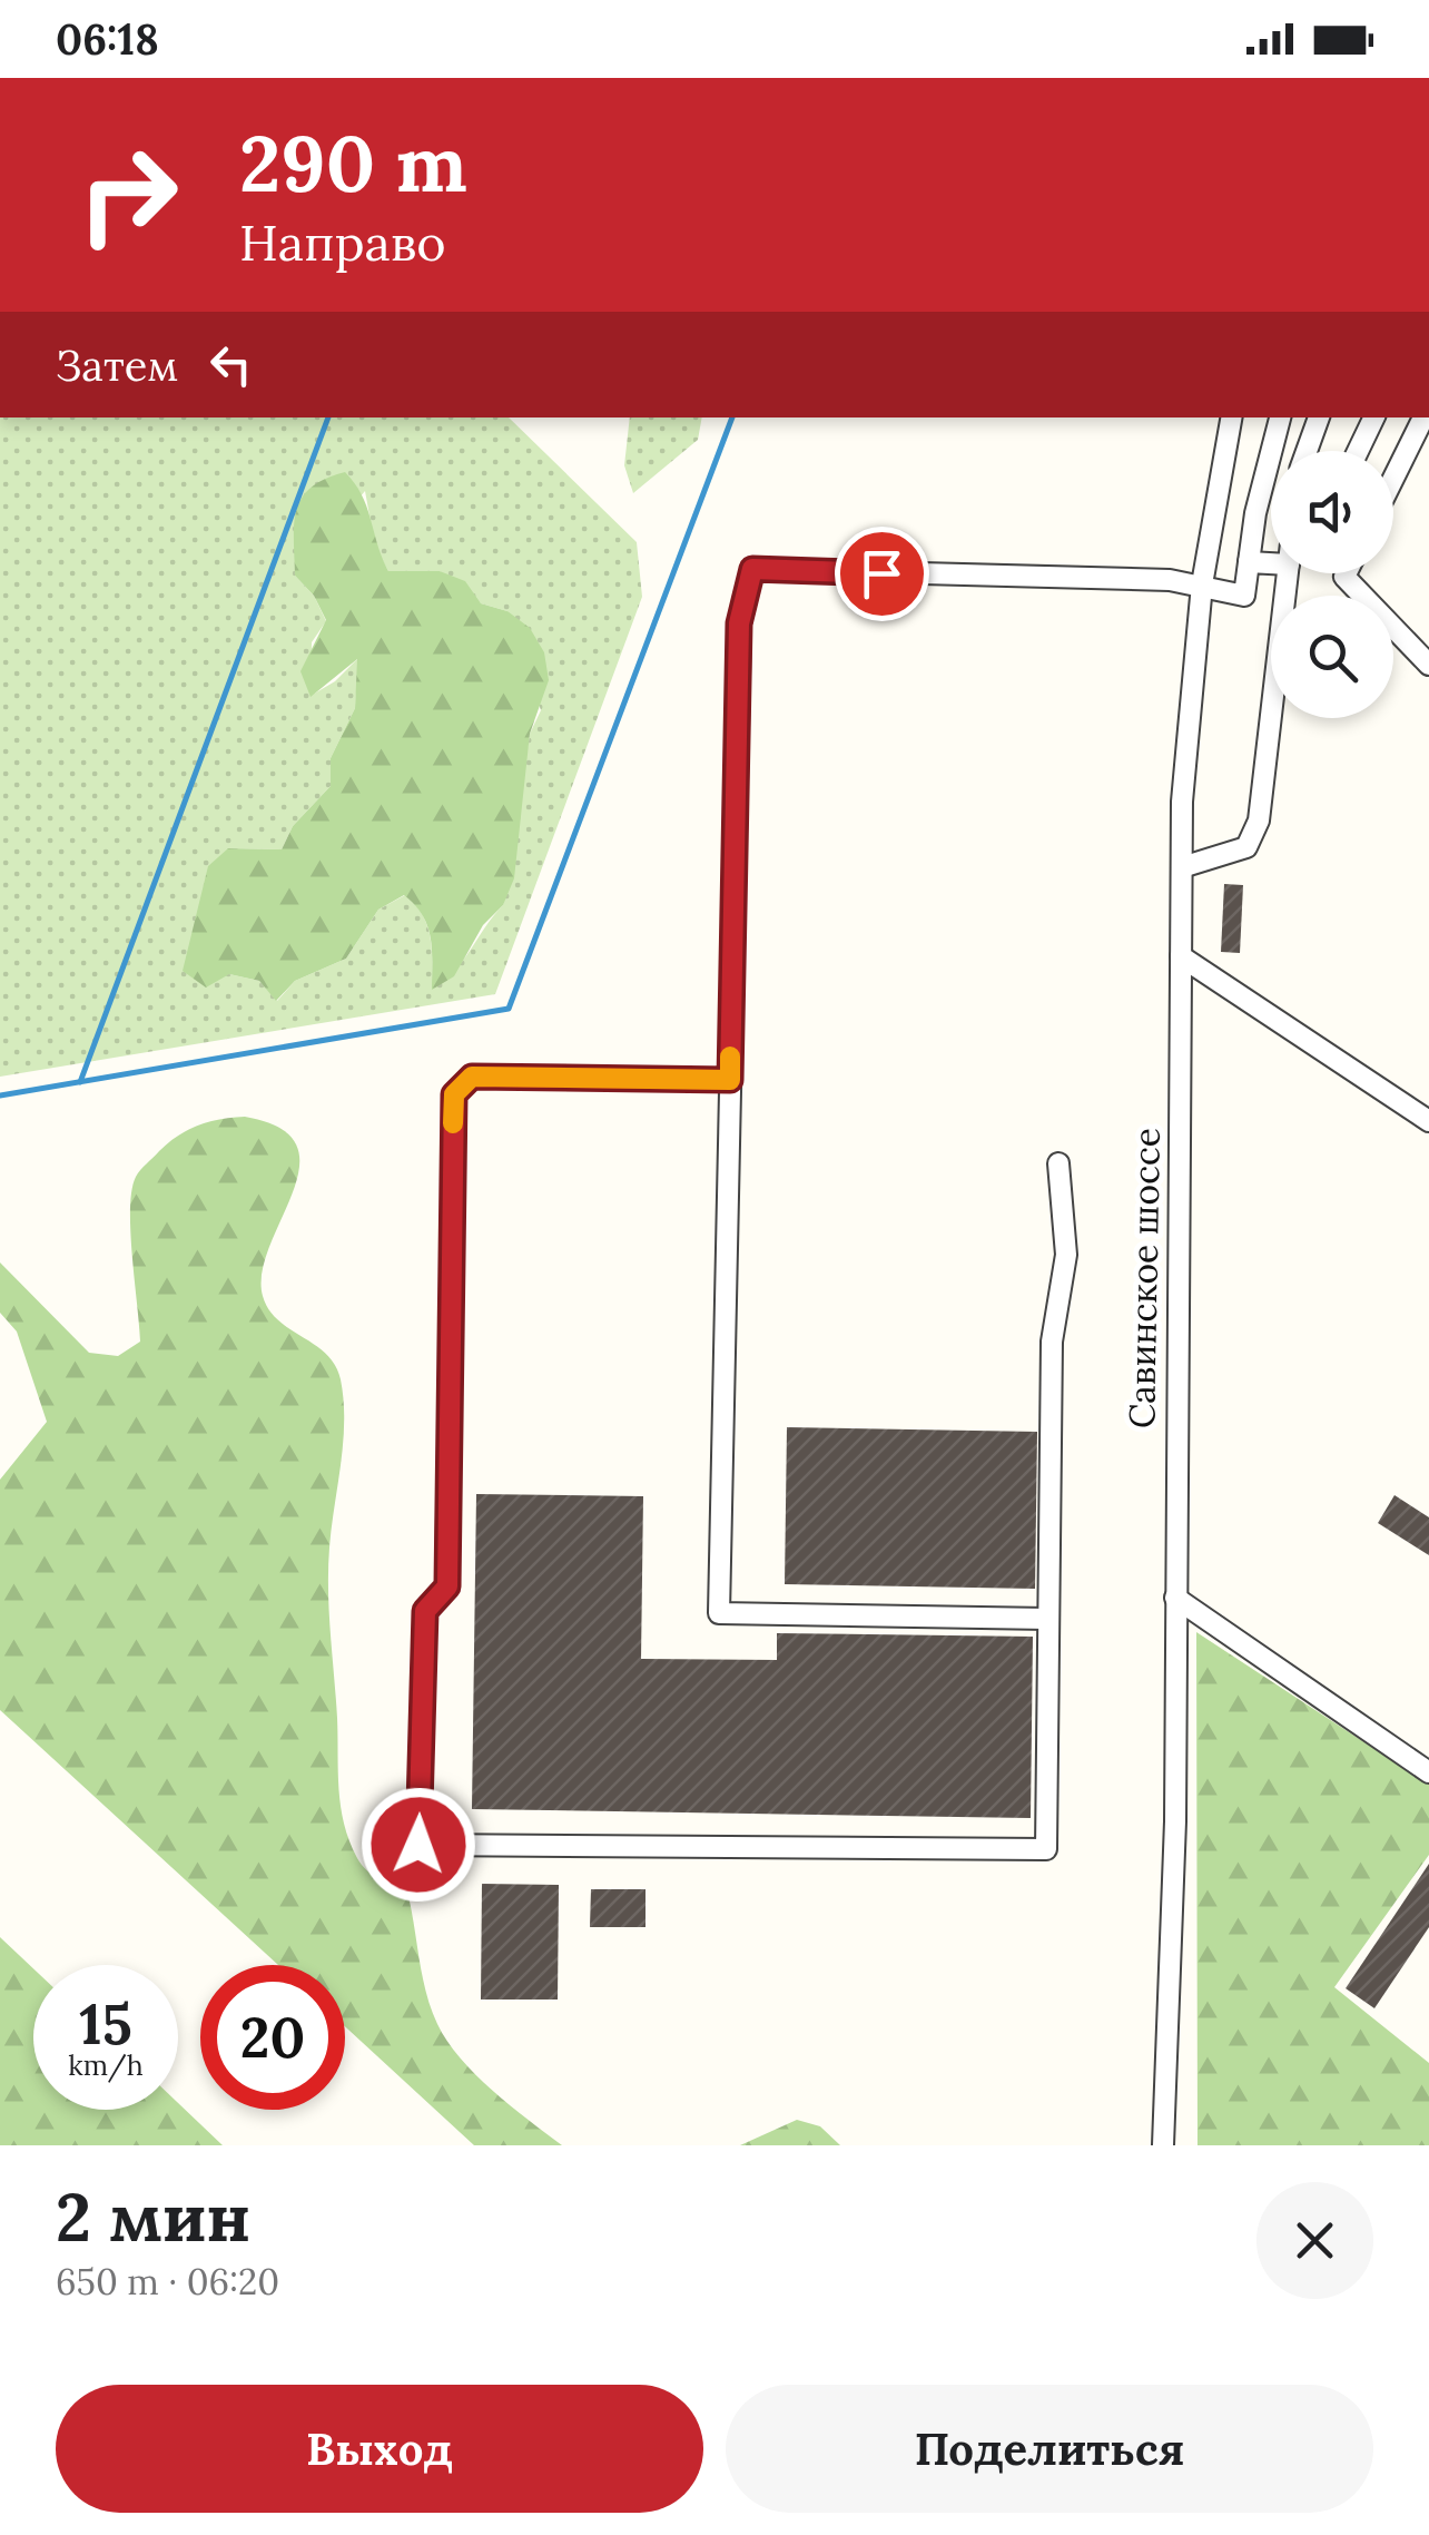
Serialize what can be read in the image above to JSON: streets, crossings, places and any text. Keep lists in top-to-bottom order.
{
  "streets": {
    "street": ["Савинское шоссе"]
  },
  "page": {
    "status": "06:18",
    "turn": ["290 m", "Направо"],
    "then": "Затем",
    "speed": "15 km/h",
    "limit": "20",
    "heading": ["2 мин", "650 m · 06:20"],
    "buttons": ["Выход", "Поделиться"]
  }
}
